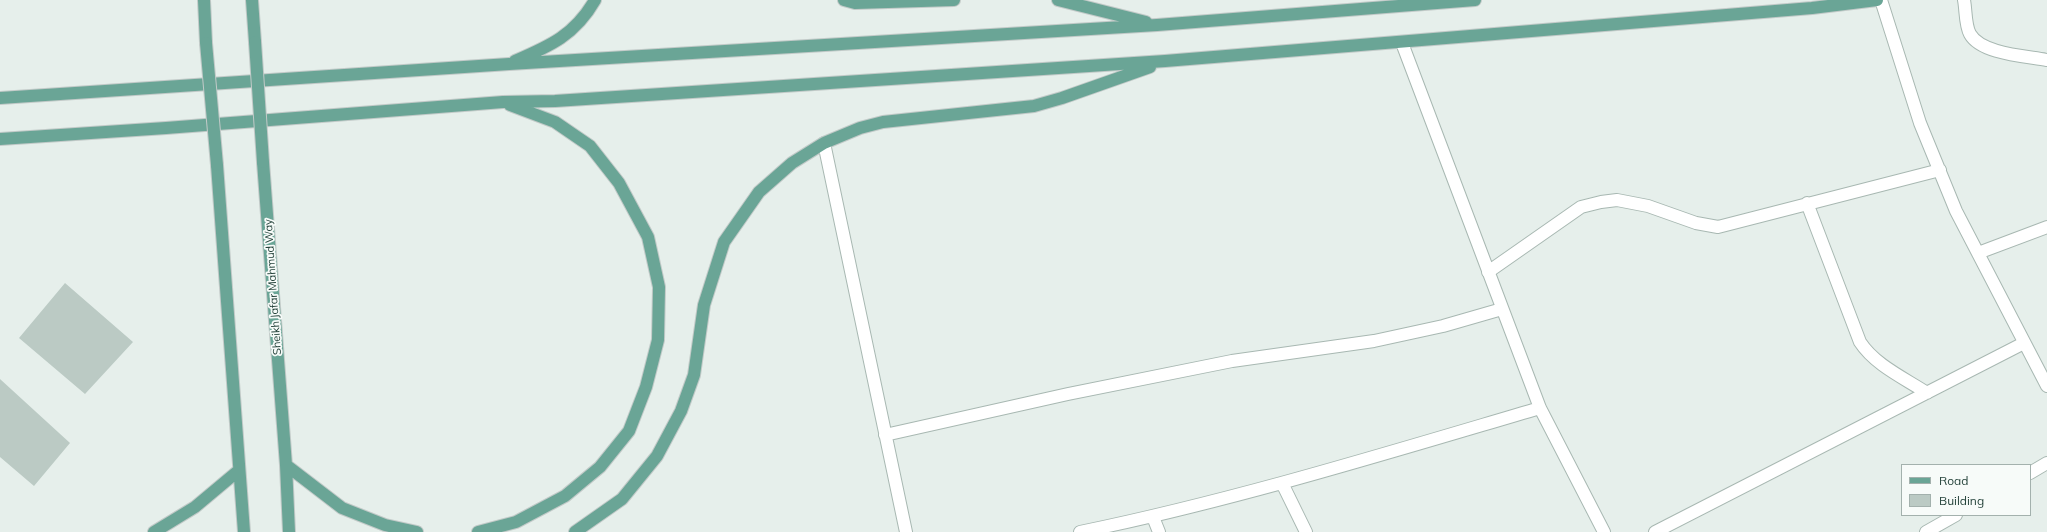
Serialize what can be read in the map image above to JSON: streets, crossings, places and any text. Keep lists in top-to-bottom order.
{
  "streets": {
    "main road": ["Sheikh Jafar Mahmud Way"]
  },
  "legend": ["Road", "Building"]
}
